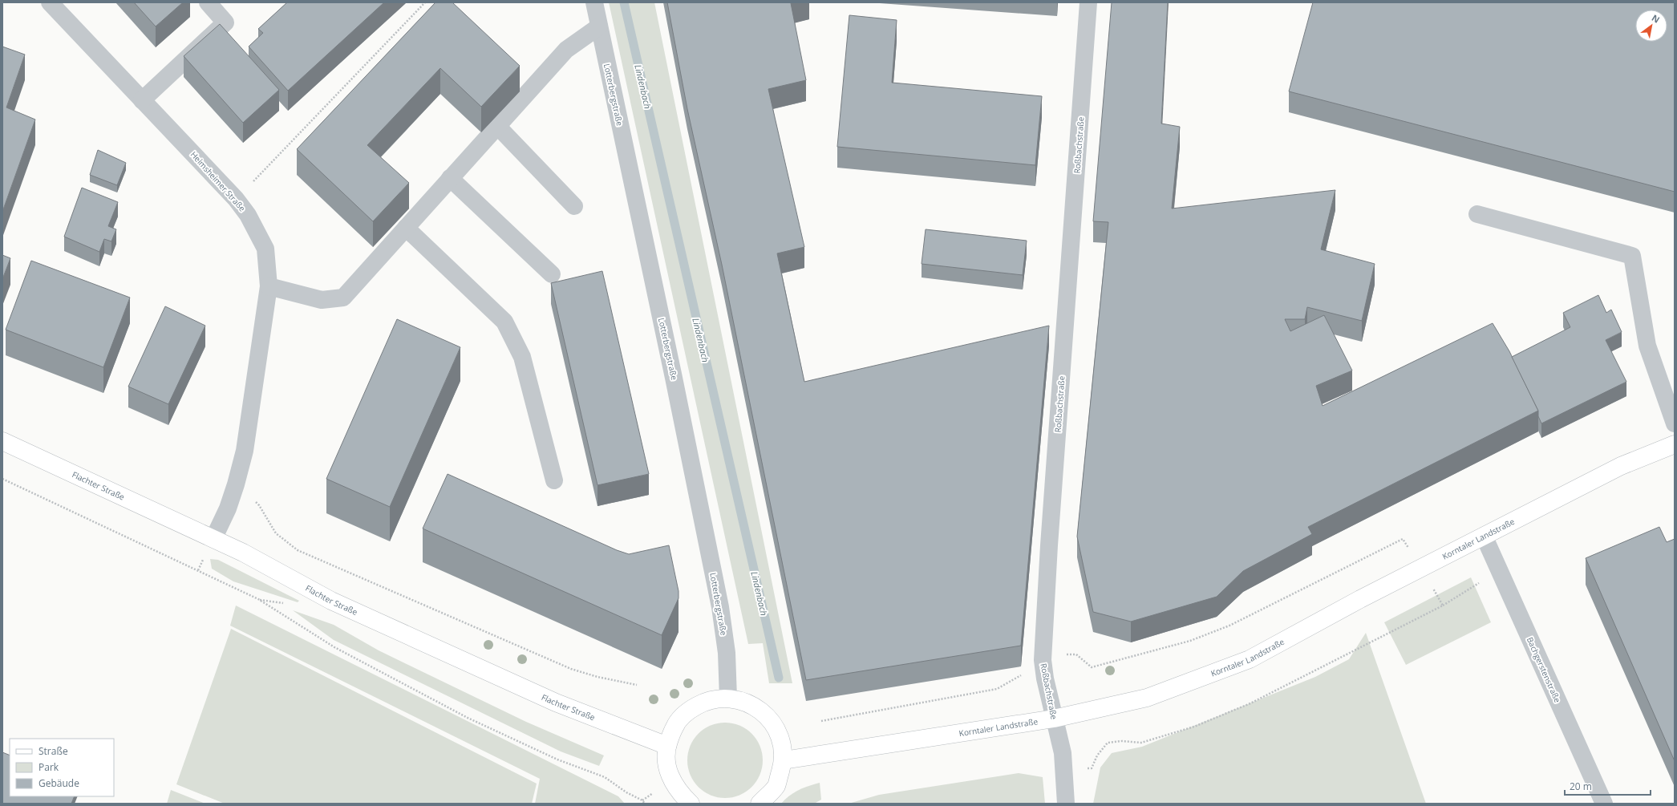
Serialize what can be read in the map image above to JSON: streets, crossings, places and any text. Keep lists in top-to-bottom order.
{
  "streets": {
    "main road": ["Flachter Straße", "Korntaler Landstraße"],
    "street": [
      "Lotterbergstraße",
      "Roßbachstraße",
      "Heimsheimer Straße",
      "Bachgerstenstraße"
    ]
  },
  "crossings": [
    ["Roßbachstraße", "Korntaler Landstraße"],
    ["Heimsheimer Straße", "Flachter Straße"],
    ["Korntaler Landstraße", "Bachgerstenstraße"]
  ],
  "water": ["Lindenbach"],
  "legend": ["Straße", "Park", "Gebäude"],
  "scale_bar": "20 m",
  "north": "top right"
}
